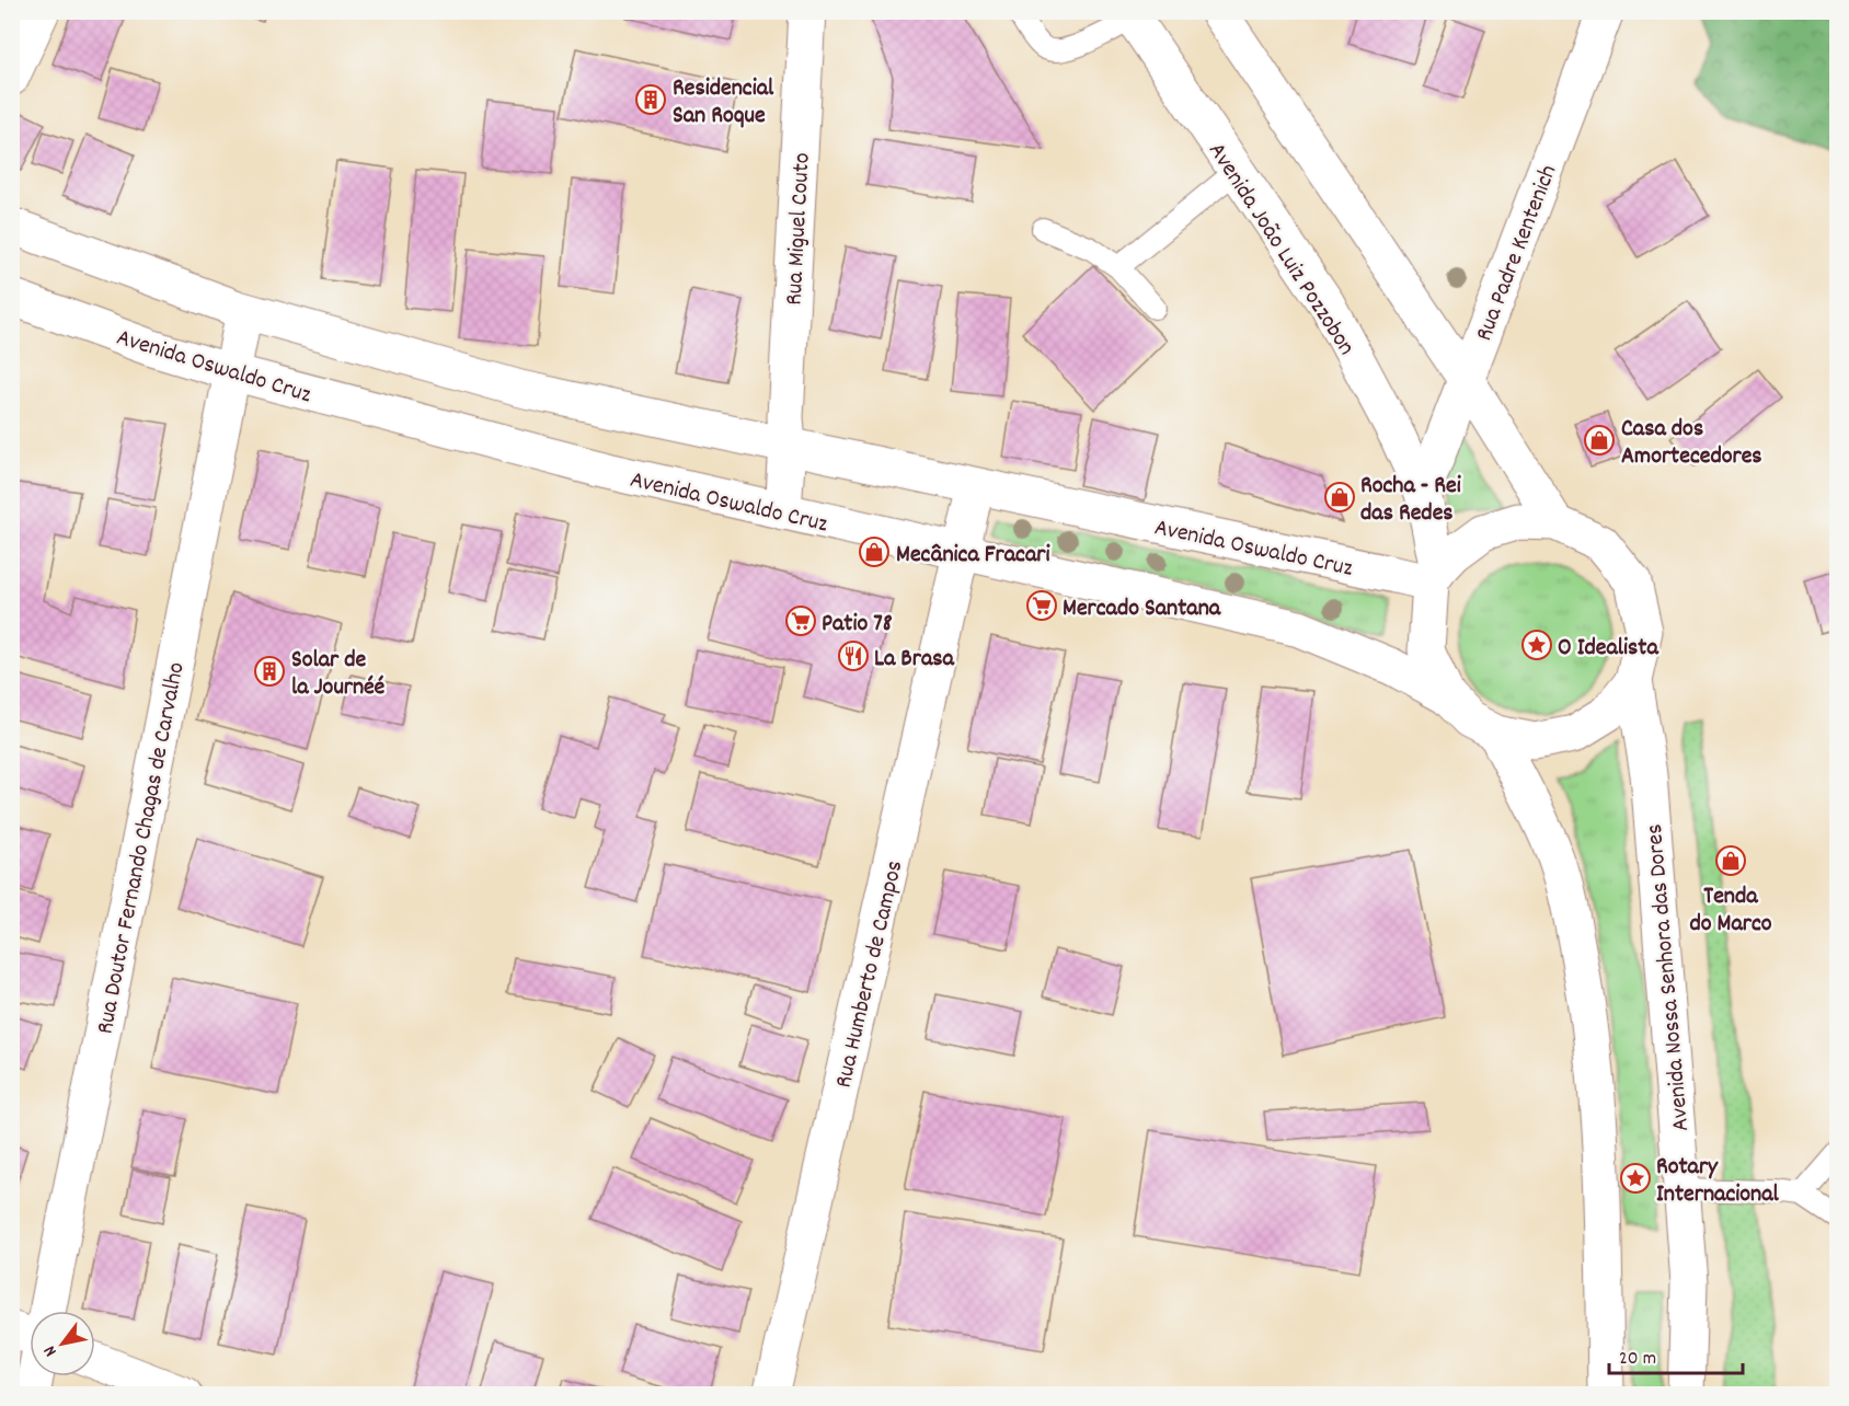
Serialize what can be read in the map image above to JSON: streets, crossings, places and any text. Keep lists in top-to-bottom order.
{
  "streets": {
    "street": [
      "Rua Miguel Couto",
      "Avenida João Luiz Pozzobon",
      "Rua Padre Kentenich",
      "Avenida Oswaldo Cruz",
      "Rua Doutor Fernando Chagas de Carvalho",
      "Rua Humberto de Campos",
      "Avenida Nossa Senhora das Dores"
    ]
  },
  "crossings": [
    ["Rua Miguel Couto", "Avenida Oswaldo Cruz"],
    ["Avenida João Luiz Pozzobon", "Rua Padre Kentenich"],
    ["Avenida João Luiz Pozzobon", "Avenida Oswaldo Cruz"],
    ["Avenida João Luiz Pozzobon", "Avenida Nossa Senhora das Dores"],
    ["Avenida Oswaldo Cruz", "Rua Doutor Fernando Chagas de Carvalho"],
    ["Avenida Oswaldo Cruz", "Rua Humberto de Campos"],
    ["Avenida Oswaldo Cruz", "Avenida Nossa Senhora das Dores"]
  ],
  "places": {
    "building": ["Residencial San Roque", "Solar de la Journéé"],
    "shop": [
      "Casa dos Amortecedores",
      "Rocha - Rei das Redes",
      "Mecânica Fracari",
      "Tenda do Marco"
    ],
    "supermarket": ["Mercado Santana", "Patio 78"],
    "place": ["O Idealista", "Rotary Internacional"],
    "restaurant": ["La Brasa"]
  },
  "scale_bar": "20 m",
  "north": "bottom left"
}
